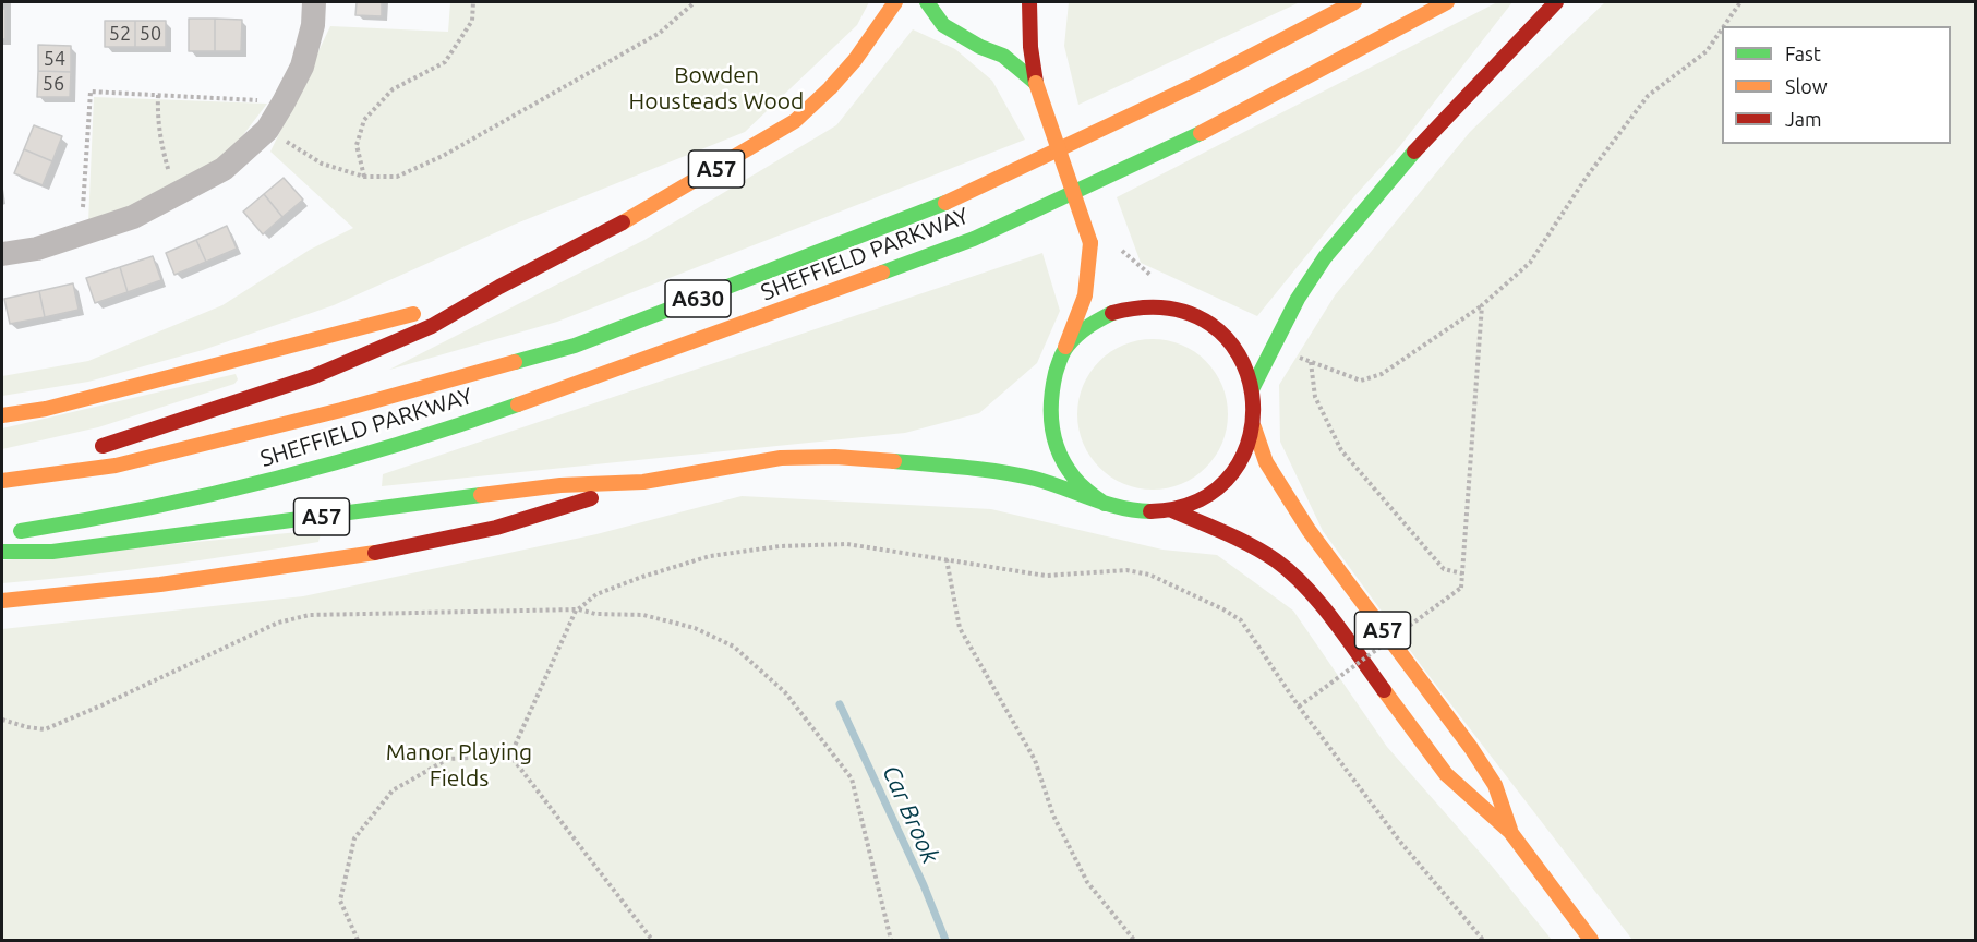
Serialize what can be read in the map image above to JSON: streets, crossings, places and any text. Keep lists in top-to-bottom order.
{
  "streets": {
    "highway": ["A57", "SHEFFIELD PARKWAY", "A630"]
  },
  "water": ["Car Brook"],
  "parks": ["Bowden Housteads Wood", "Manor Playing Fields"],
  "house_numbers": [
    "52",
    "50",
    "54",
    "56"
  ],
  "legend": ["Fast", "Slow", "Jam"]
}
